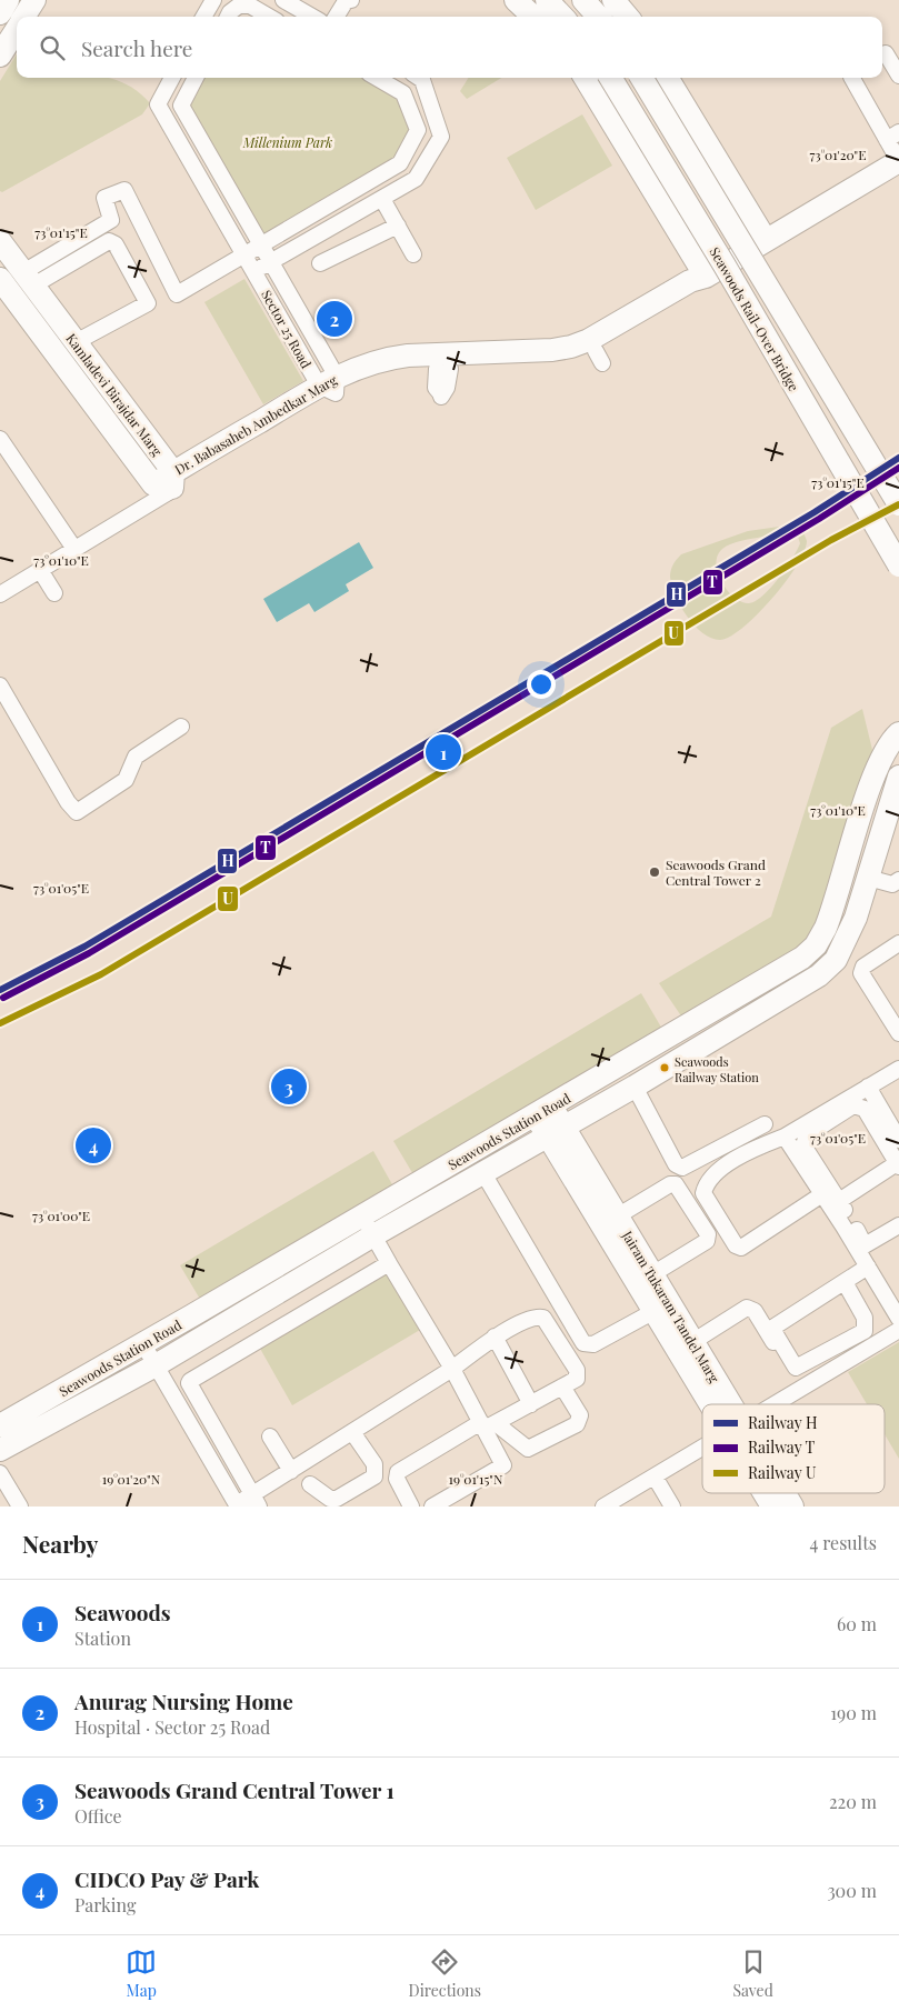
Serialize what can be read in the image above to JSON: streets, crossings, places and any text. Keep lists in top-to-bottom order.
{
  "streets": {
    "main road": [
      "Seawoods Rail-Over Bridge",
      "Kamladevi Birajdar Marg",
      "Dr. Babasaheb Ambedkar Marg",
      "Seawoods Station Road",
      "Jairam Tukaram Tandel Marg"
    ],
    "street": ["Sector 25 Road"]
  },
  "crossings": [
    ["Sector 25 Road", "Dr. Babasaheb Ambedkar Marg"],
    ["Kamladevi Birajdar Marg", "Dr. Babasaheb Ambedkar Marg"],
    ["Seawoods Station Road", "Jairam Tukaram Tandel Marg"]
  ],
  "parks": ["Millenium Park"],
  "places": ["Seawoods Grand Central Tower 2", "Seawoods Railway Station"],
  "lines": ["rail line H", "rail line T", "rail line U"],
  "legend": ["Railway H", "Railway T", "Railway U"],
  "page": {
    "search": "Search here",
    "pins": [
      "2",
      "1",
      "3",
      "4"
    ],
    "heading": ["Nearby", "4 results"],
    "list": [
      {
        "mark": "1",
        "name": "Seawoods",
        "note": "Station",
        "value": "60 m"
      },
      {
        "mark": "2",
        "name": "Anurag Nursing Home",
        "note": "Hospital · Sector 25 Road",
        "value": "190 m"
      },
      {
        "mark": "3",
        "name": "Seawoods Grand Central Tower 1",
        "note": "Office",
        "value": "220 m"
      },
      {
        "mark": "4",
        "name": "CIDCO Pay & Park",
        "note": "Parking",
        "value": "300 m"
      }
    ],
    "nav": ["Map", "Directions", "Saved"]
  },
  "coordinates": [
    "73°01'20\"E",
    "73°01'15\"E",
    "73°01'10\"E",
    "73°01'05\"E",
    "73°01'00\"E",
    "19°01'20\"N",
    "19°01'15\"N"
  ]
}
